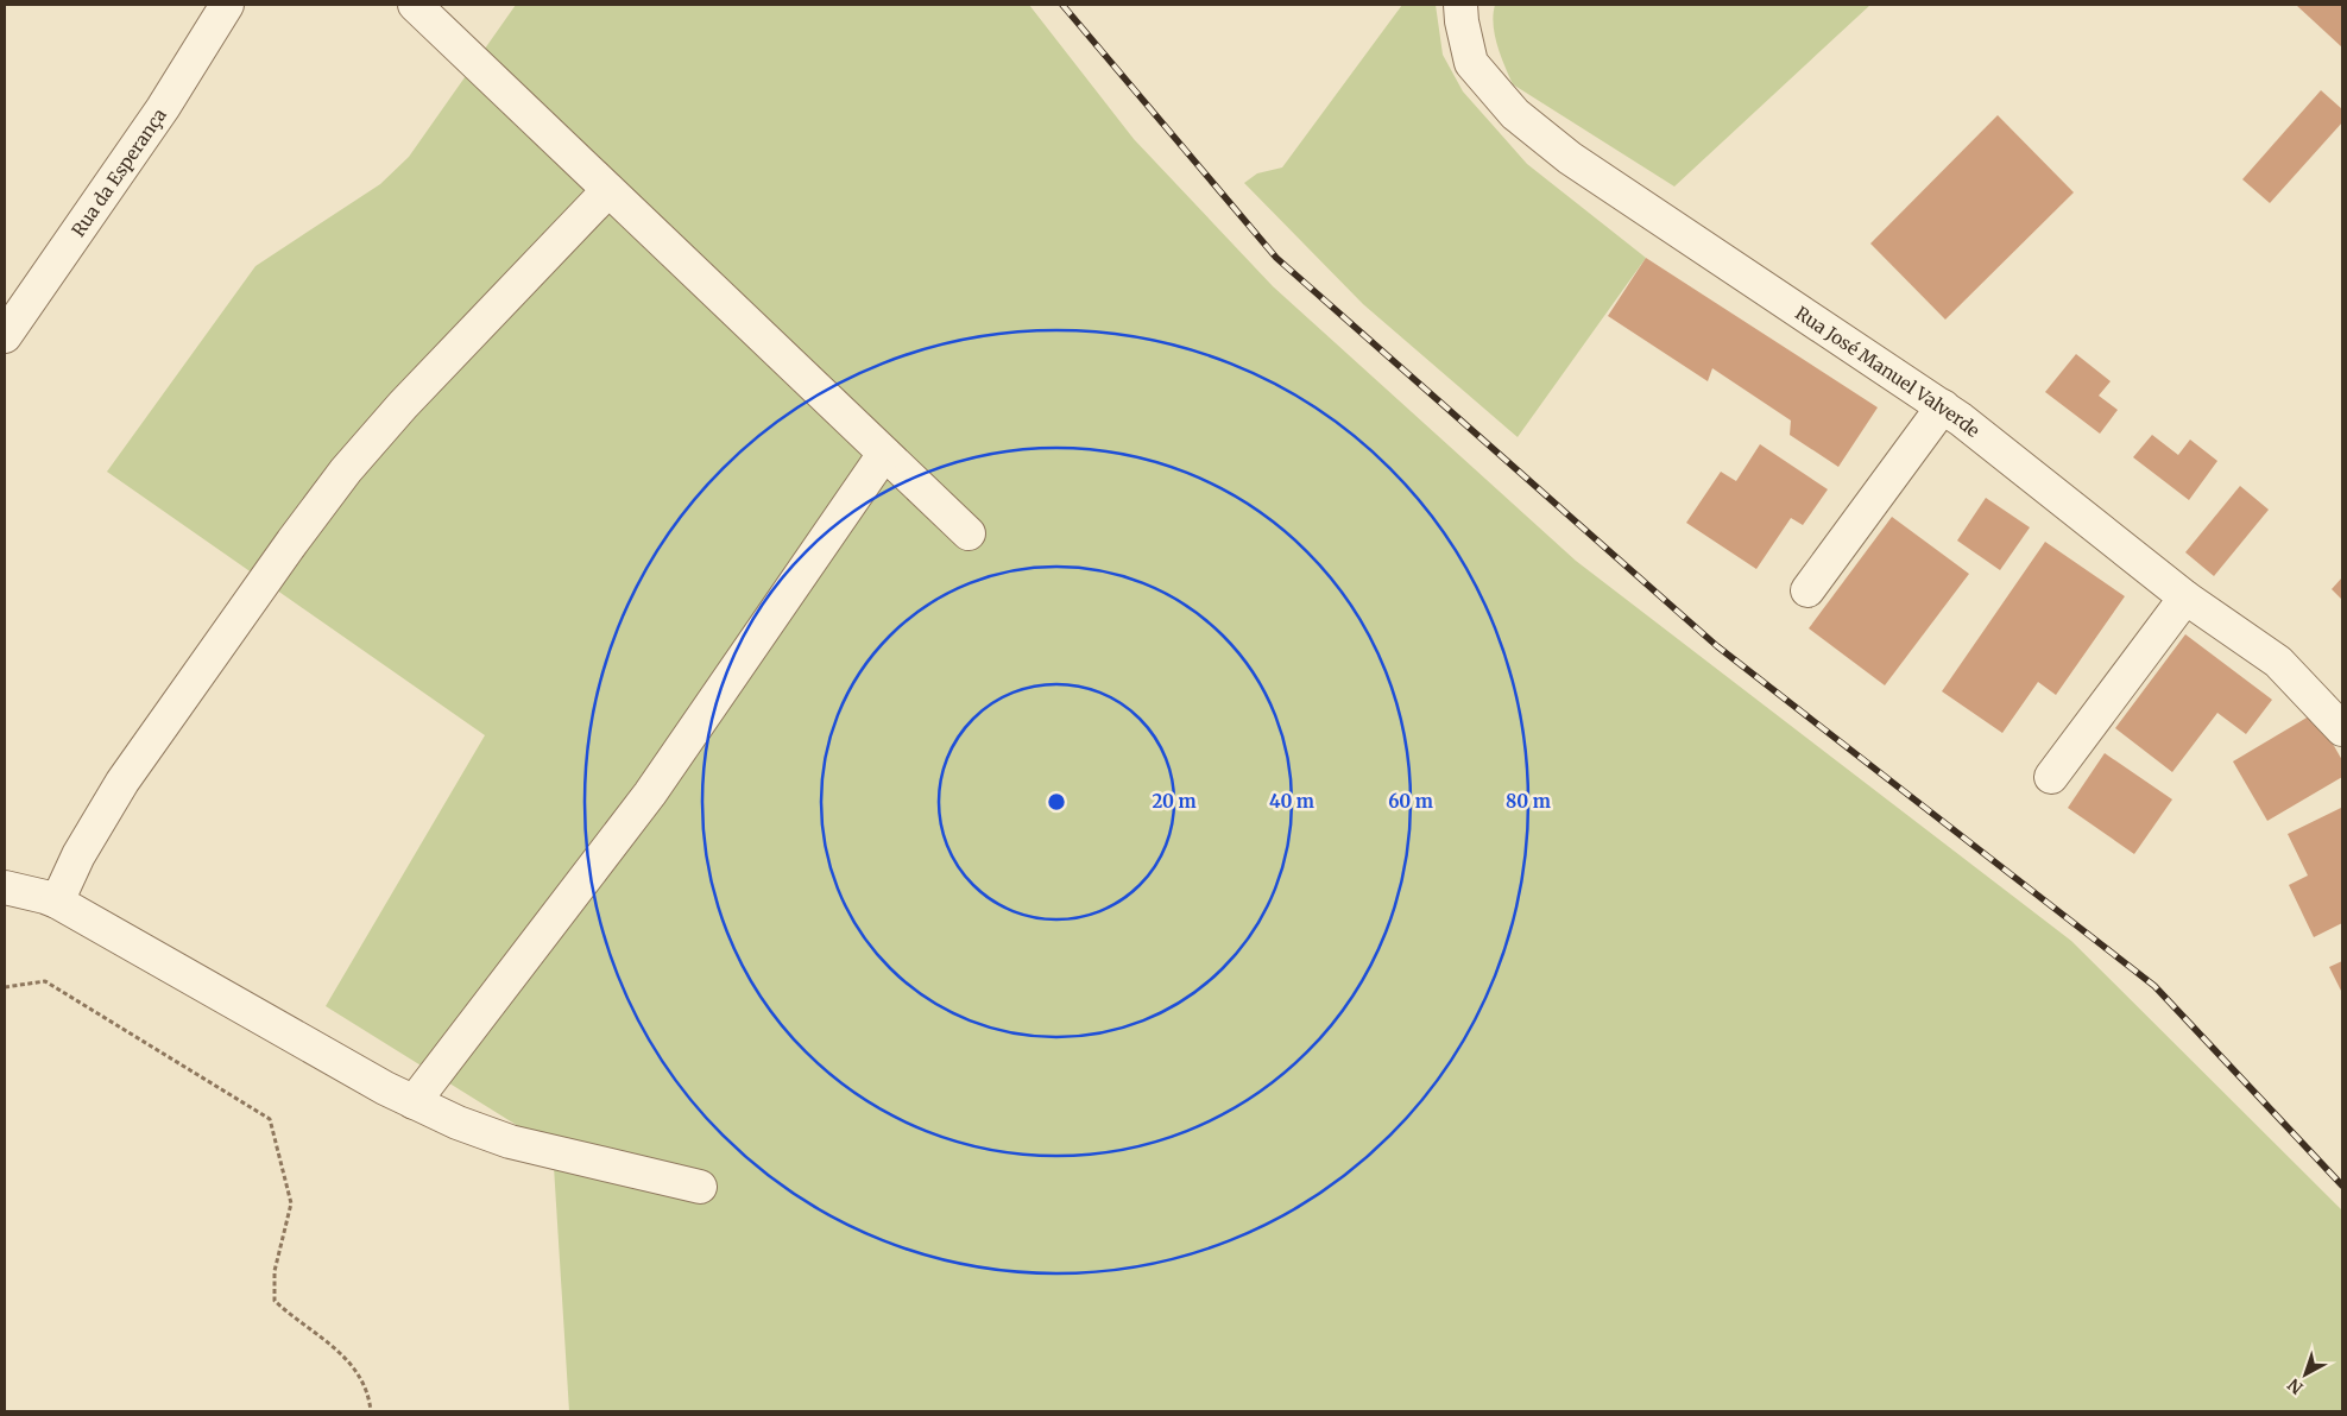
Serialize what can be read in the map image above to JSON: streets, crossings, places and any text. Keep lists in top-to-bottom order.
{
  "streets": {
    "street": ["Rua da Esperança", "Rua José Manuel Valverde"]
  },
  "north": "bottom left",
  "rings": [
    "20 m",
    "40 m",
    "60 m",
    "80 m"
  ]
}
